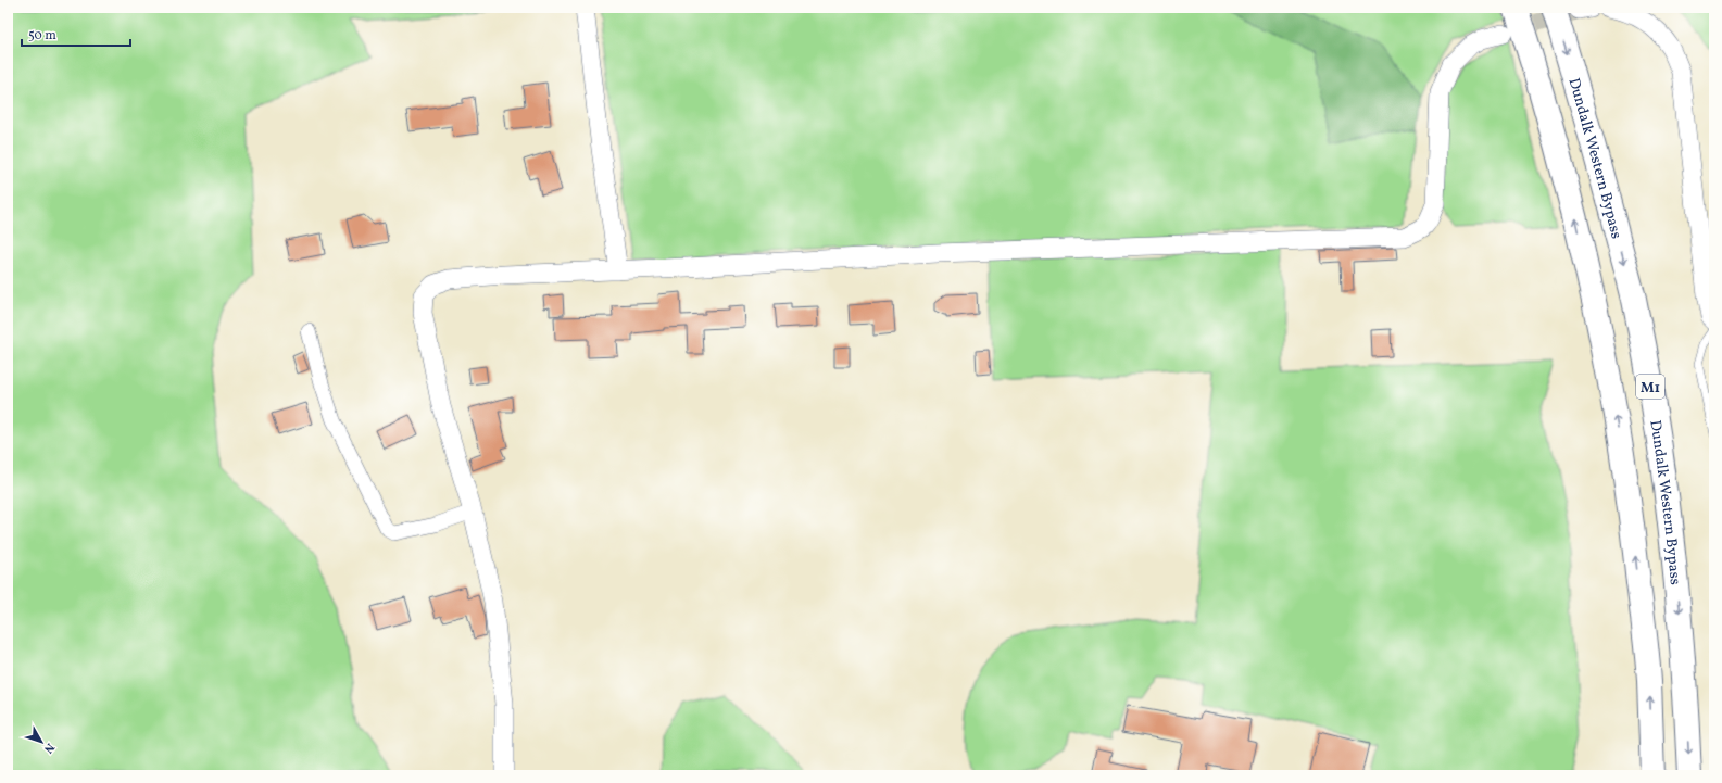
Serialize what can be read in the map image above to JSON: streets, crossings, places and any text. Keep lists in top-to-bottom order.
{
  "streets": {
    "highway": ["Dundalk Western Bypass", "M1"]
  },
  "scale_bar": "50 m",
  "north": "bottom right"
}
